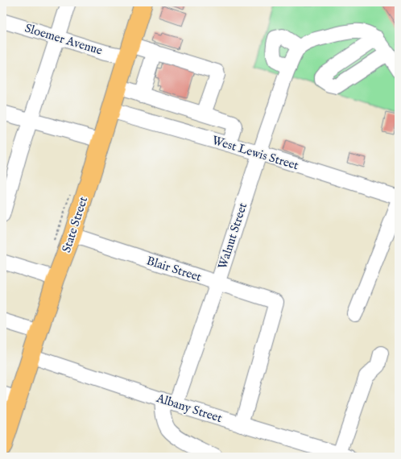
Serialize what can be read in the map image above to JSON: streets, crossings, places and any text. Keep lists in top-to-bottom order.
{
  "streets": {
    "main road": ["State Street"],
    "street": [
      "Sloemer Avenue",
      "West Lewis Street",
      "Walnut Street",
      "Blair Street",
      "Albany Street"
    ]
  },
  "crossings": [
    ["Sloemer Avenue", "State Street"],
    ["West Lewis Street", "State Street"],
    ["West Lewis Street", "Walnut Street"],
    ["State Street", "Blair Street"],
    ["State Street", "Albany Street"],
    ["Walnut Street", "Blair Street"],
    ["Walnut Street", "Albany Street"],
    ["Blair Street", "Albany Street"]
  ]
}
